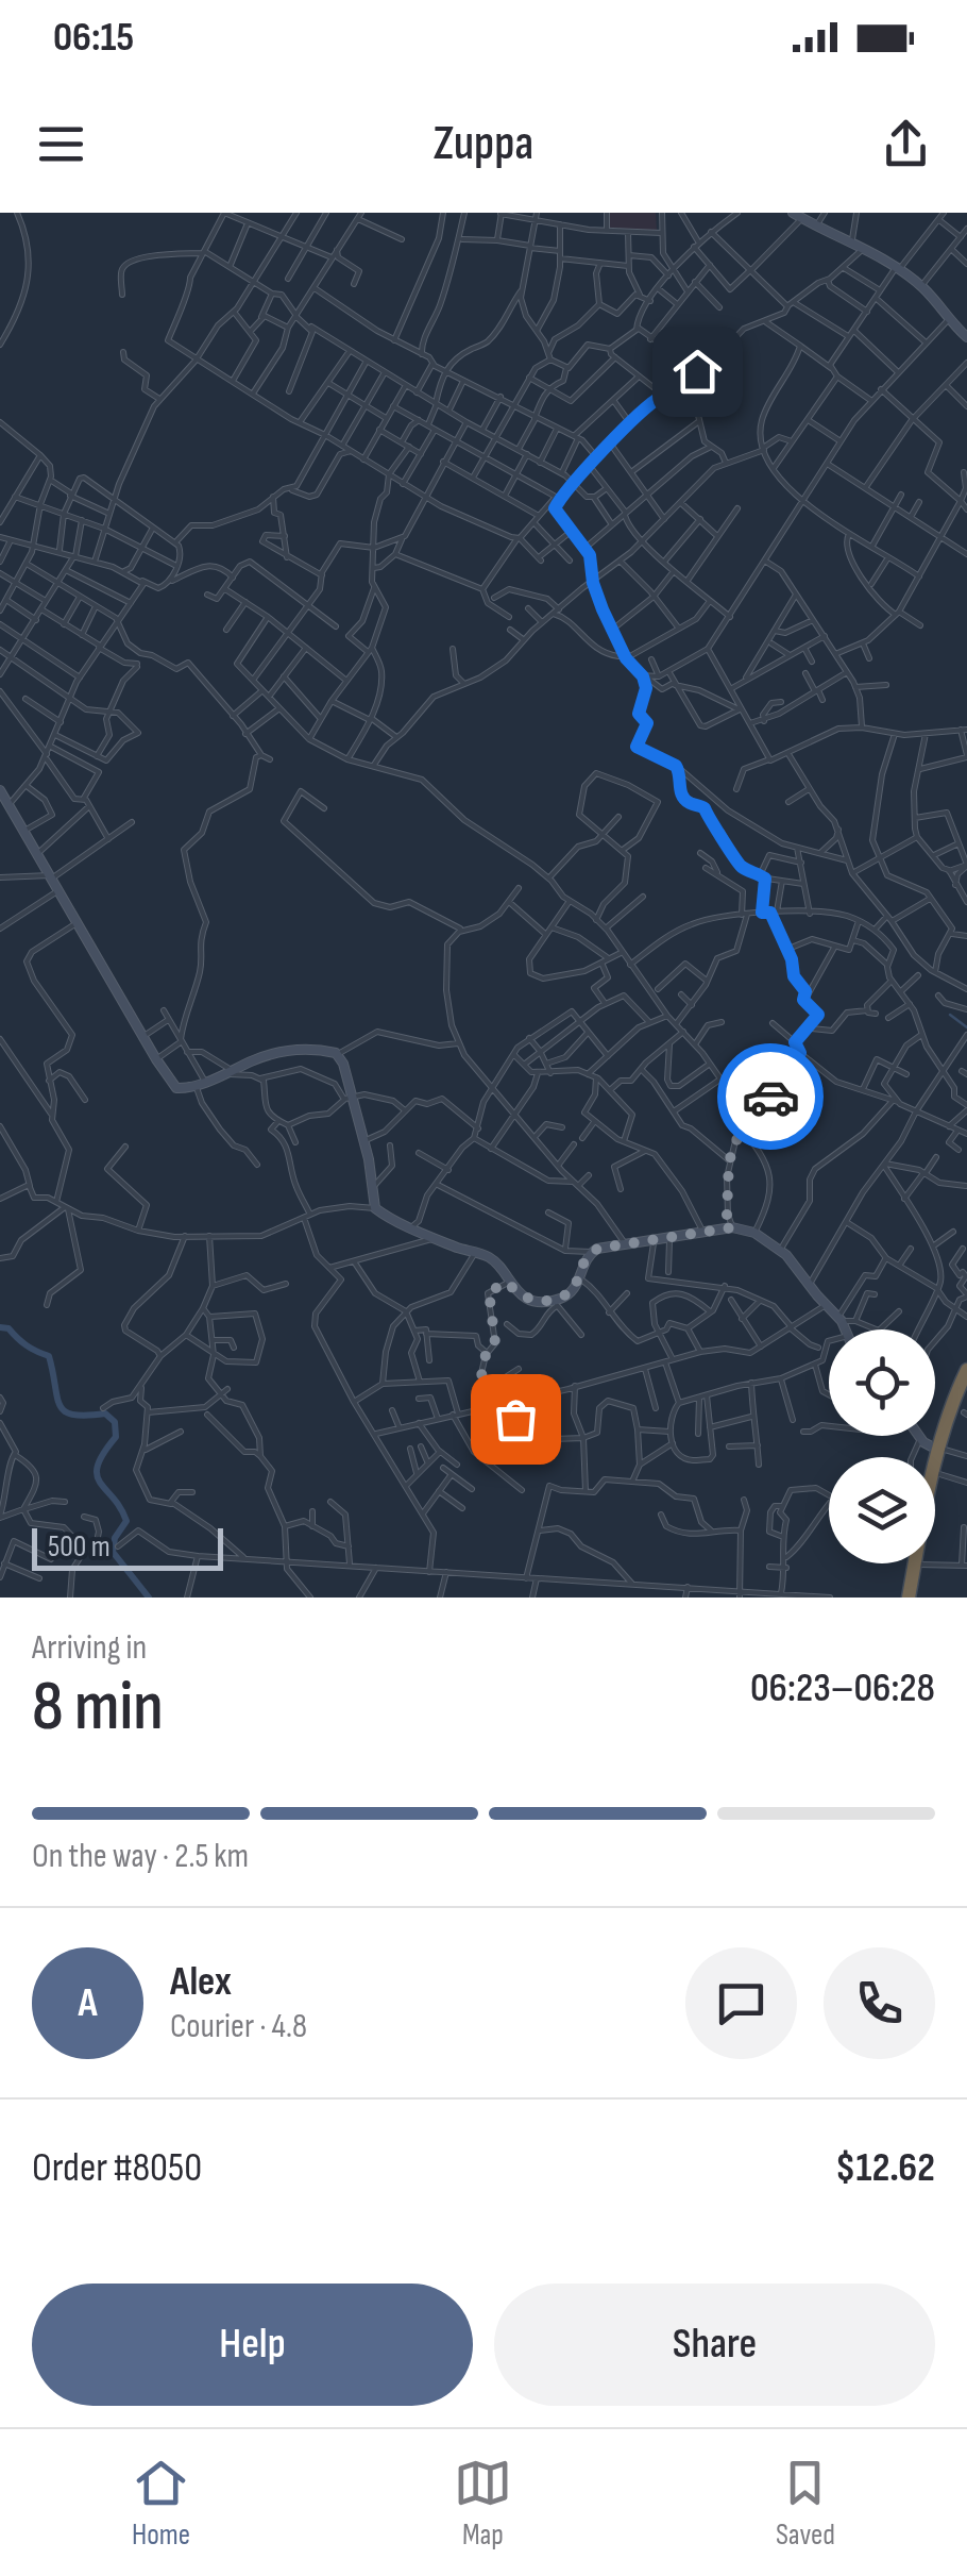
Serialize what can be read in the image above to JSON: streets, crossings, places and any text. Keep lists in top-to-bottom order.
{
  "scale_bar": "500 m",
  "page": {
    "status": "06:15",
    "header": "Zuppa",
    "scale": "500 m",
    "heading": ["8 min", "Arriving in", "06:23–06:28"],
    "panel": [
      "Alex",
      "Courier · 4.8",
      "Order #8050",
      "$12.62"
    ],
    "bar": "On the way · 2.5 km",
    "round": "A",
    "buttons": ["Help", "Share"],
    "tabs": ["Home", "Map", "Saved"]
  }
}
